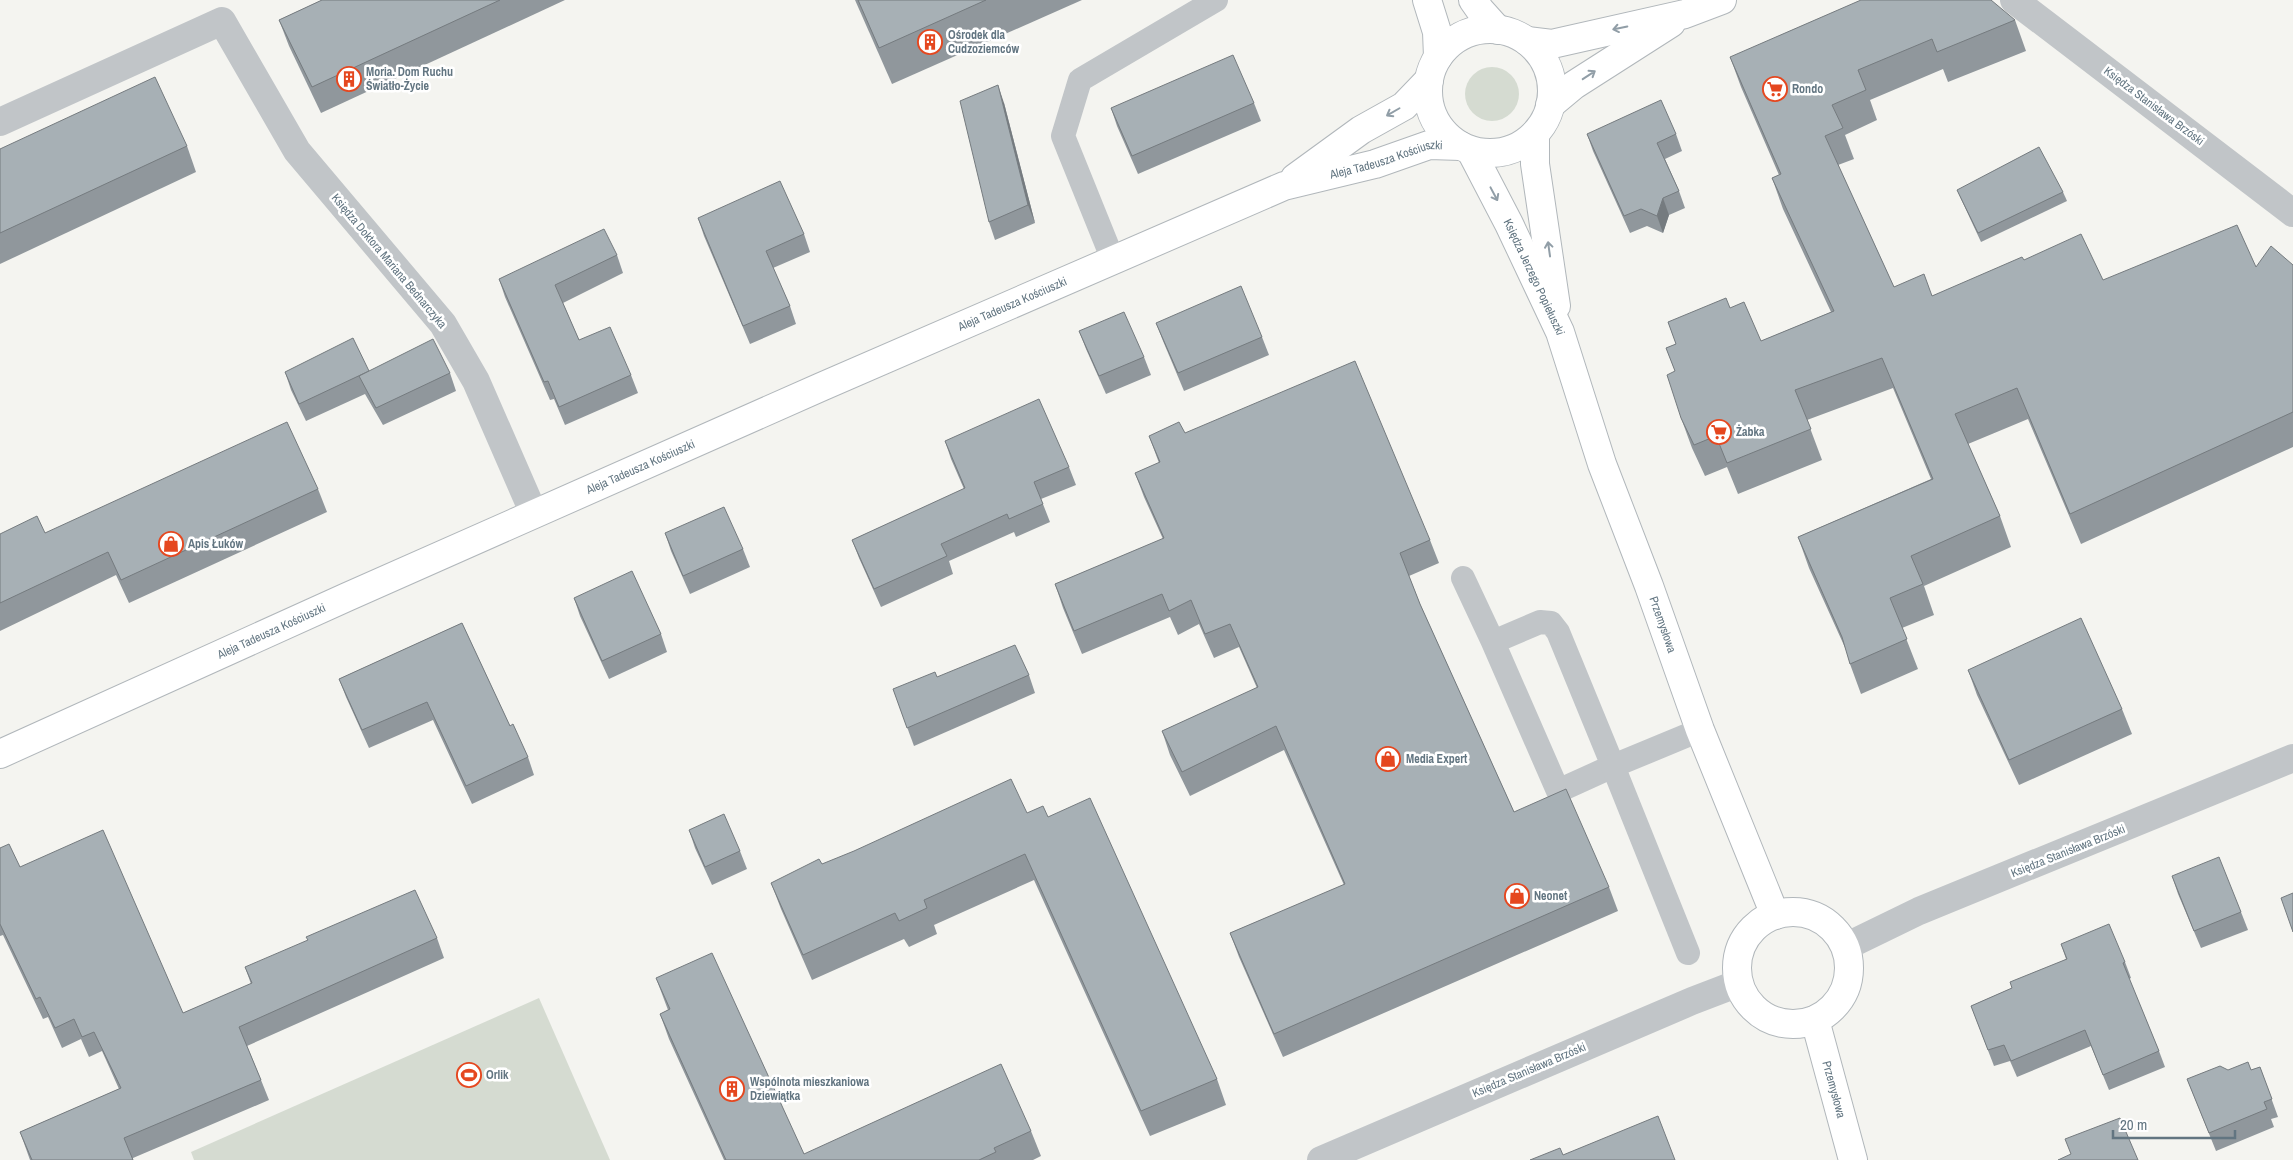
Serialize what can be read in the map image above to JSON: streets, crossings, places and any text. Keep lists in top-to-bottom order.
{
  "streets": {
    "street": [
      "Księdza Stanisława Brzóski",
      "Aleja Tadeusza Kościuszki",
      "Księdza Doktora Mariana Bednarczyka",
      "Księdza Jerzego Popiełuszki",
      "Przemysłowa"
    ]
  },
  "crossings": [
    ["Księdza Stanisława Brzóski", "Przemysłowa"],
    ["Aleja Tadeusza Kościuszki", "Księdza Doktora Mariana Bednarczyka"],
    ["Aleja Tadeusza Kościuszki", "Księdza Jerzego Popiełuszki"],
    ["Księdza Jerzego Popiełuszki", "Przemysłowa"]
  ],
  "places": {
    "building": ["Ośrodek dla Cudzoziemców", "Moria. Dom Ruchu Światło-Życie", "Wspólnota mieszkaniowa Dziewiątka"],
    "supermarket": ["Rondo", "Żabka"],
    "shop": ["Apis Łuków", "Media Expert", "Neonet"],
    "sports": ["Orlik"]
  },
  "scale_bar": "20 m"
}
